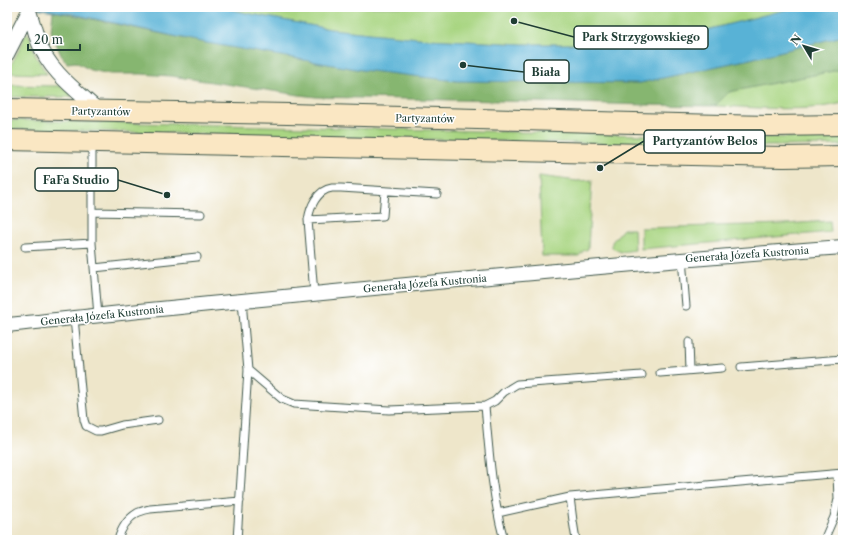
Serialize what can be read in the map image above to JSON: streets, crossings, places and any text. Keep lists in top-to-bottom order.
{
  "streets": {
    "main road": ["Partyzantów"],
    "street": ["Generała Józefa Kustronia"]
  },
  "places": [
    "Park Strzygowskiego",
    "Biała",
    "Partyzantów Belos",
    "FaFa Studio"
  ],
  "scale_bar": "20 m",
  "north": "top left"
}
